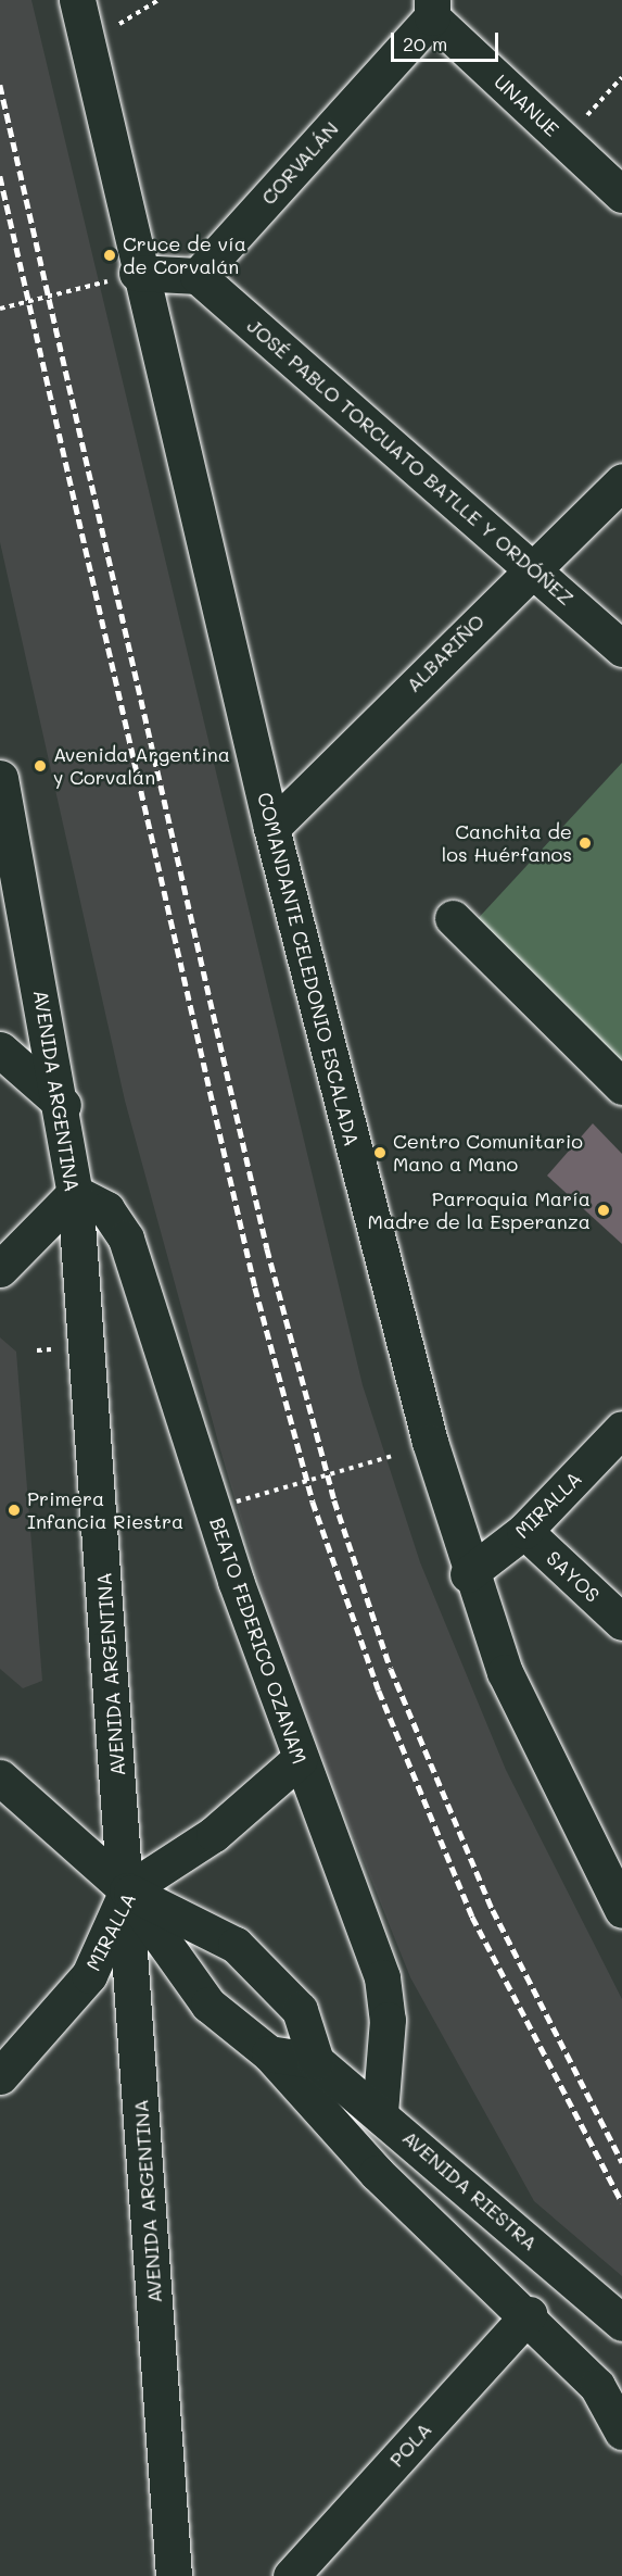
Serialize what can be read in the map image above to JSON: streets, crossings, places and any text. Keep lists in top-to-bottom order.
{
  "streets": {
    "street": [
      "UNANUE",
      "CORVALÁN",
      "JOSÉ PABLO TORCUATO BATLLE Y ORDÓÑEZ",
      "ALBARIÑO",
      "COMANDANTE CELEDONIO ESCALADA",
      "AVENIDA ARGENTINA",
      "MIRALLA",
      "SAYOS",
      "BEATO FEDERICO OZANAM",
      "AVENIDA RIESTRA",
      "POLA"
    ]
  },
  "crossings": [
    ["UNANUE", "CORVALÁN"],
    ["CORVALÁN", "JOSÉ PABLO TORCUATO BATLLE Y ORDÓÑEZ"],
    ["JOSÉ PABLO TORCUATO BATLLE Y ORDÓÑEZ", "ALBARIÑO"],
    ["ALBARIÑO", "COMANDANTE CELEDONIO ESCALADA"],
    ["COMANDANTE CELEDONIO ESCALADA", "MIRALLA"],
    ["AVENIDA ARGENTINA", "MIRALLA"],
    ["AVENIDA ARGENTINA", "BEATO FEDERICO OZANAM"],
    ["AVENIDA ARGENTINA", "AVENIDA RIESTRA"],
    ["MIRALLA", "SAYOS"],
    ["MIRALLA", "BEATO FEDERICO OZANAM"],
    ["MIRALLA", "AVENIDA RIESTRA"],
    ["BEATO FEDERICO OZANAM", "AVENIDA RIESTRA"],
    ["AVENIDA RIESTRA", "POLA"]
  ],
  "places": [
    "Cruce de vía de Corvalán",
    "Avenida Argentina y Corvalán",
    "Canchita de los Huérfanos",
    "Centro Comunitario Mano a Mano",
    "Parroquia María Madre de la Esperanza",
    "Primera Infancia Riestra"
  ],
  "scale_bar": "20 m"
}
